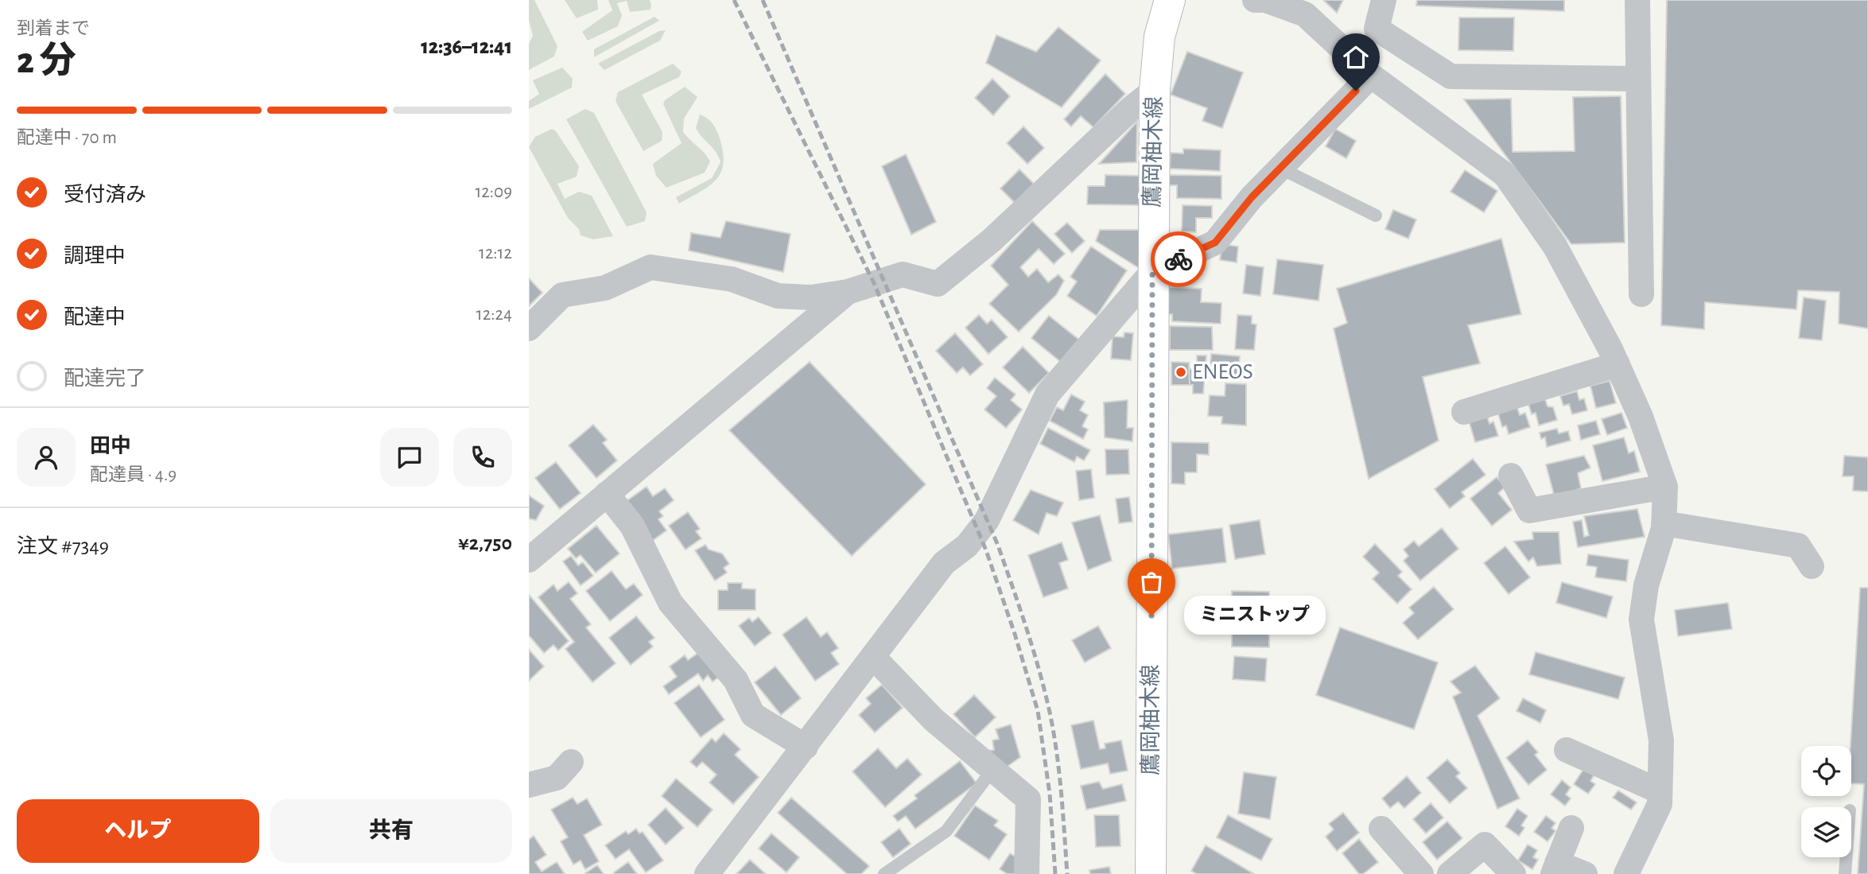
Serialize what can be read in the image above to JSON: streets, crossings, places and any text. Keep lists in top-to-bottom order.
{
  "streets": {
    "main road": ["鷹岡柚木線"]
  },
  "places": ["ENEOS", "ミニストップ"],
  "page": {
    "heading": ["2 分", "到着まで", "12:36–12:41"],
    "panel": [
      "田中",
      "配達員 · 4.9",
      "注文 #7349",
      "¥2,750"
    ],
    "bar": "配達中 · 70 m",
    "list": [
      ["受付済み", "12:09"],
      ["調理中", "12:12"],
      ["配達中", "12:24"],
      "配達完了"
    ],
    "bubble": "ミニストップ",
    "buttons": ["ヘルプ", "共有"]
  }
}
